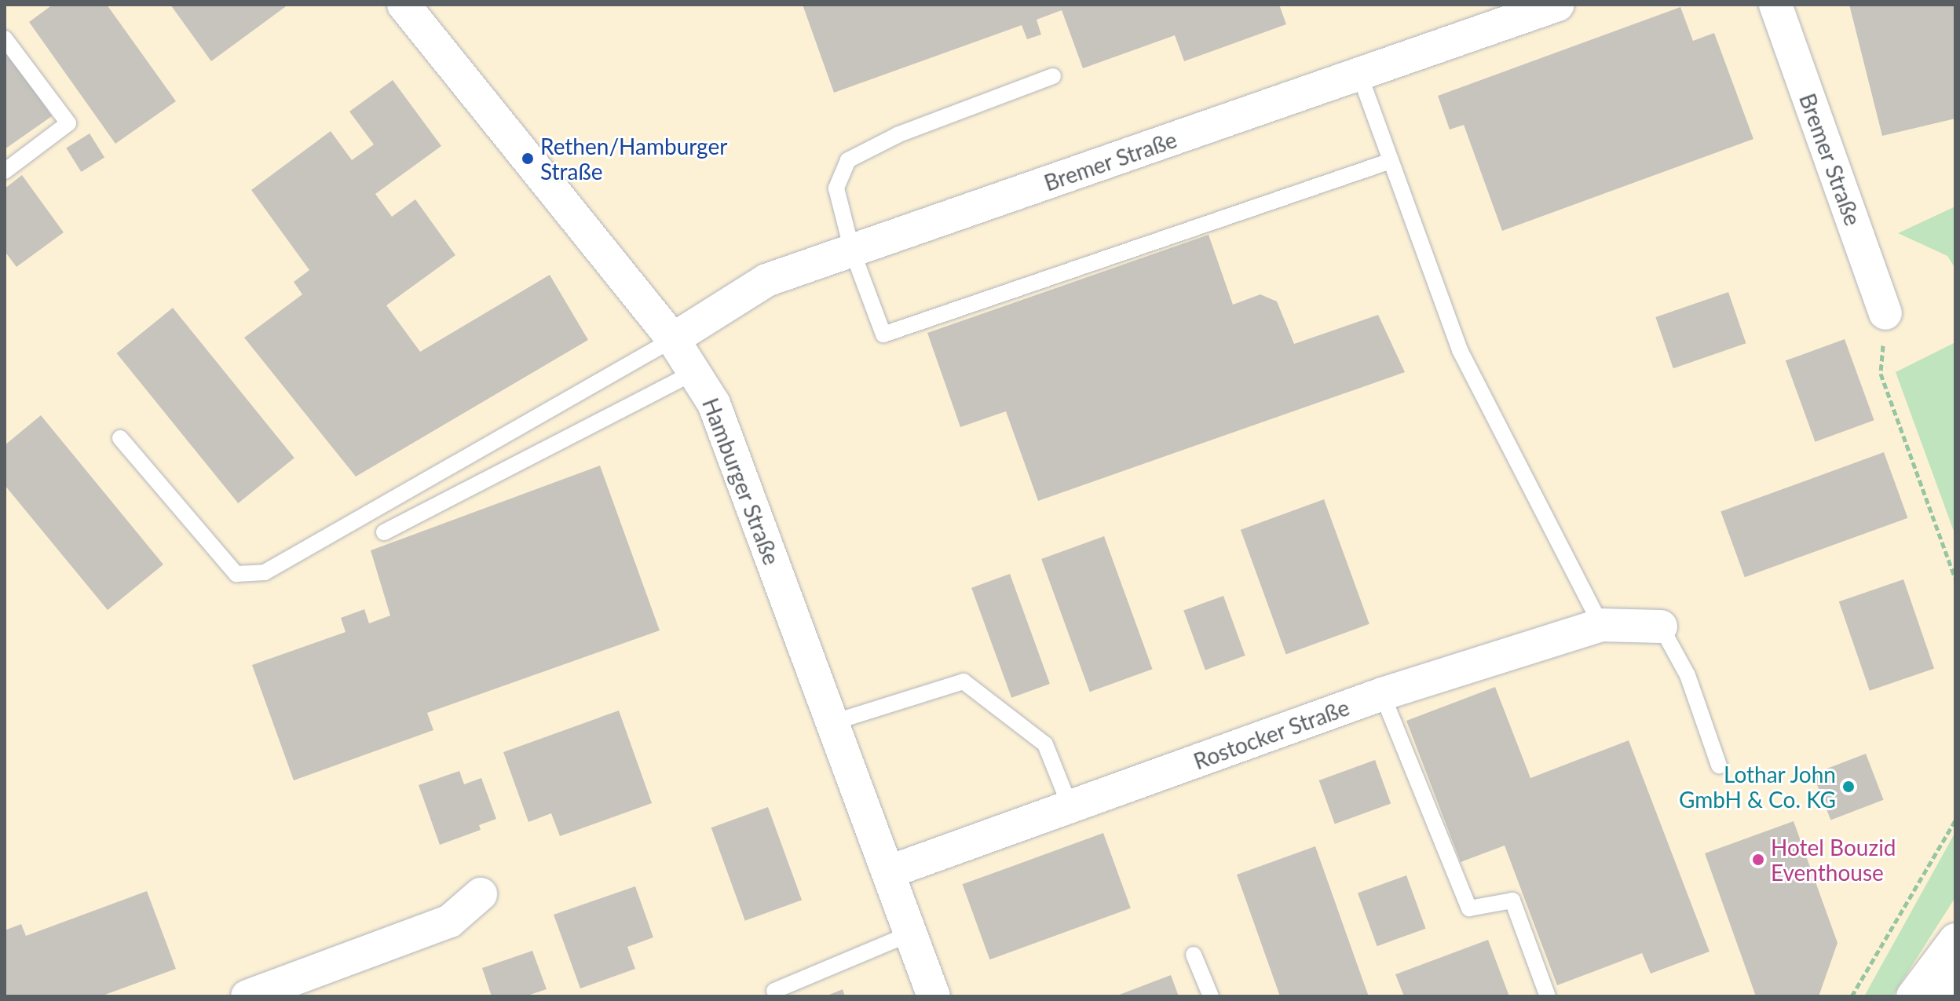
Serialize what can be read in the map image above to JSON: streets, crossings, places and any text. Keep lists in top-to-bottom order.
{
  "streets": {
    "street": ["Bremer Straße", "Hamburger Straße", "Rostocker Straße"]
  },
  "crossings": [
    ["Bremer Straße", "Hamburger Straße"],
    ["Hamburger Straße", "Rostocker Straße"]
  ],
  "places": ["Rethen/Hamburger Straße", "Lothar John GmbH & Co. KG", "Hotel Bouzid Eventhouse"]
}
